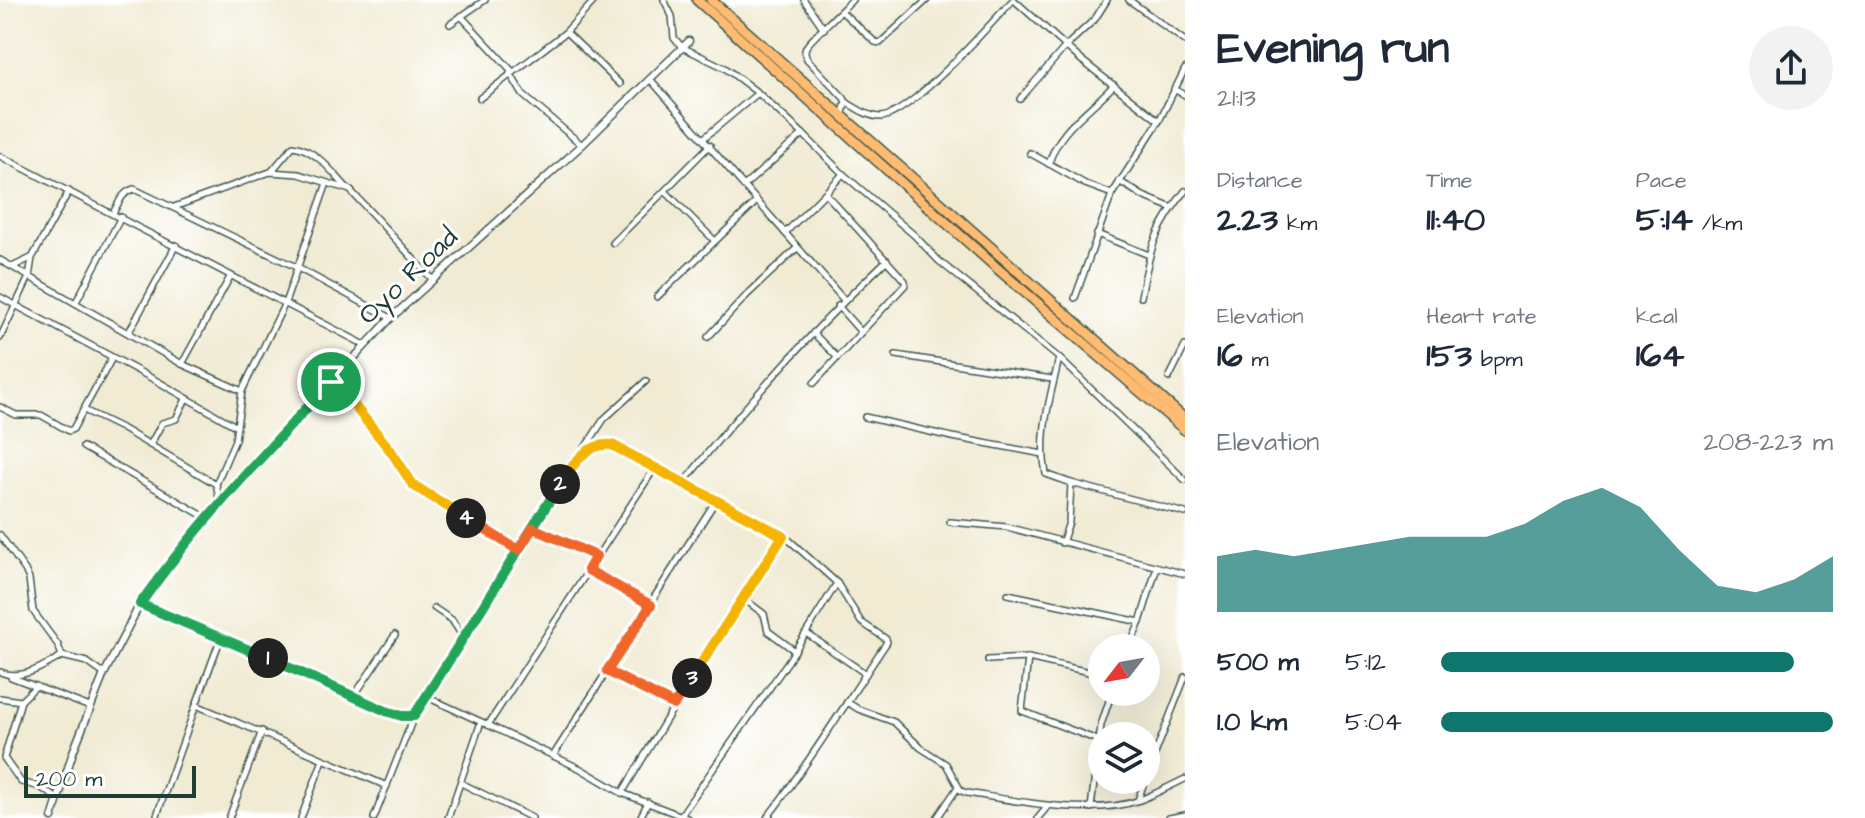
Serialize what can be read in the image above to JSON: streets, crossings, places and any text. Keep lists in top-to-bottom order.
{
  "streets": {
    "street": ["Oyo Road"]
  },
  "scale_bar": "200 m",
  "north": "bottom left",
  "page": {
    "heading": ["Evening run", "21:13"],
    "stats": [
      ["Distance", "2.23 km"],
      ["Time", "11:40"],
      ["Pace", "5:14 /km"],
      ["Elevation", "16 m"],
      ["Heart rate", "153 bpm"],
      ["kcal", "164"]
    ],
    "chart": ["Elevation", "208–223 m"],
    "pins": [
      "2",
      "4",
      "1",
      "3"
    ],
    "list": [
      {
        "name": "500 m",
        "note": "5:12"
      },
      {
        "name": "1.0 km",
        "note": "5:04"
      }
    ],
    "scale": "200 m"
  }
}
